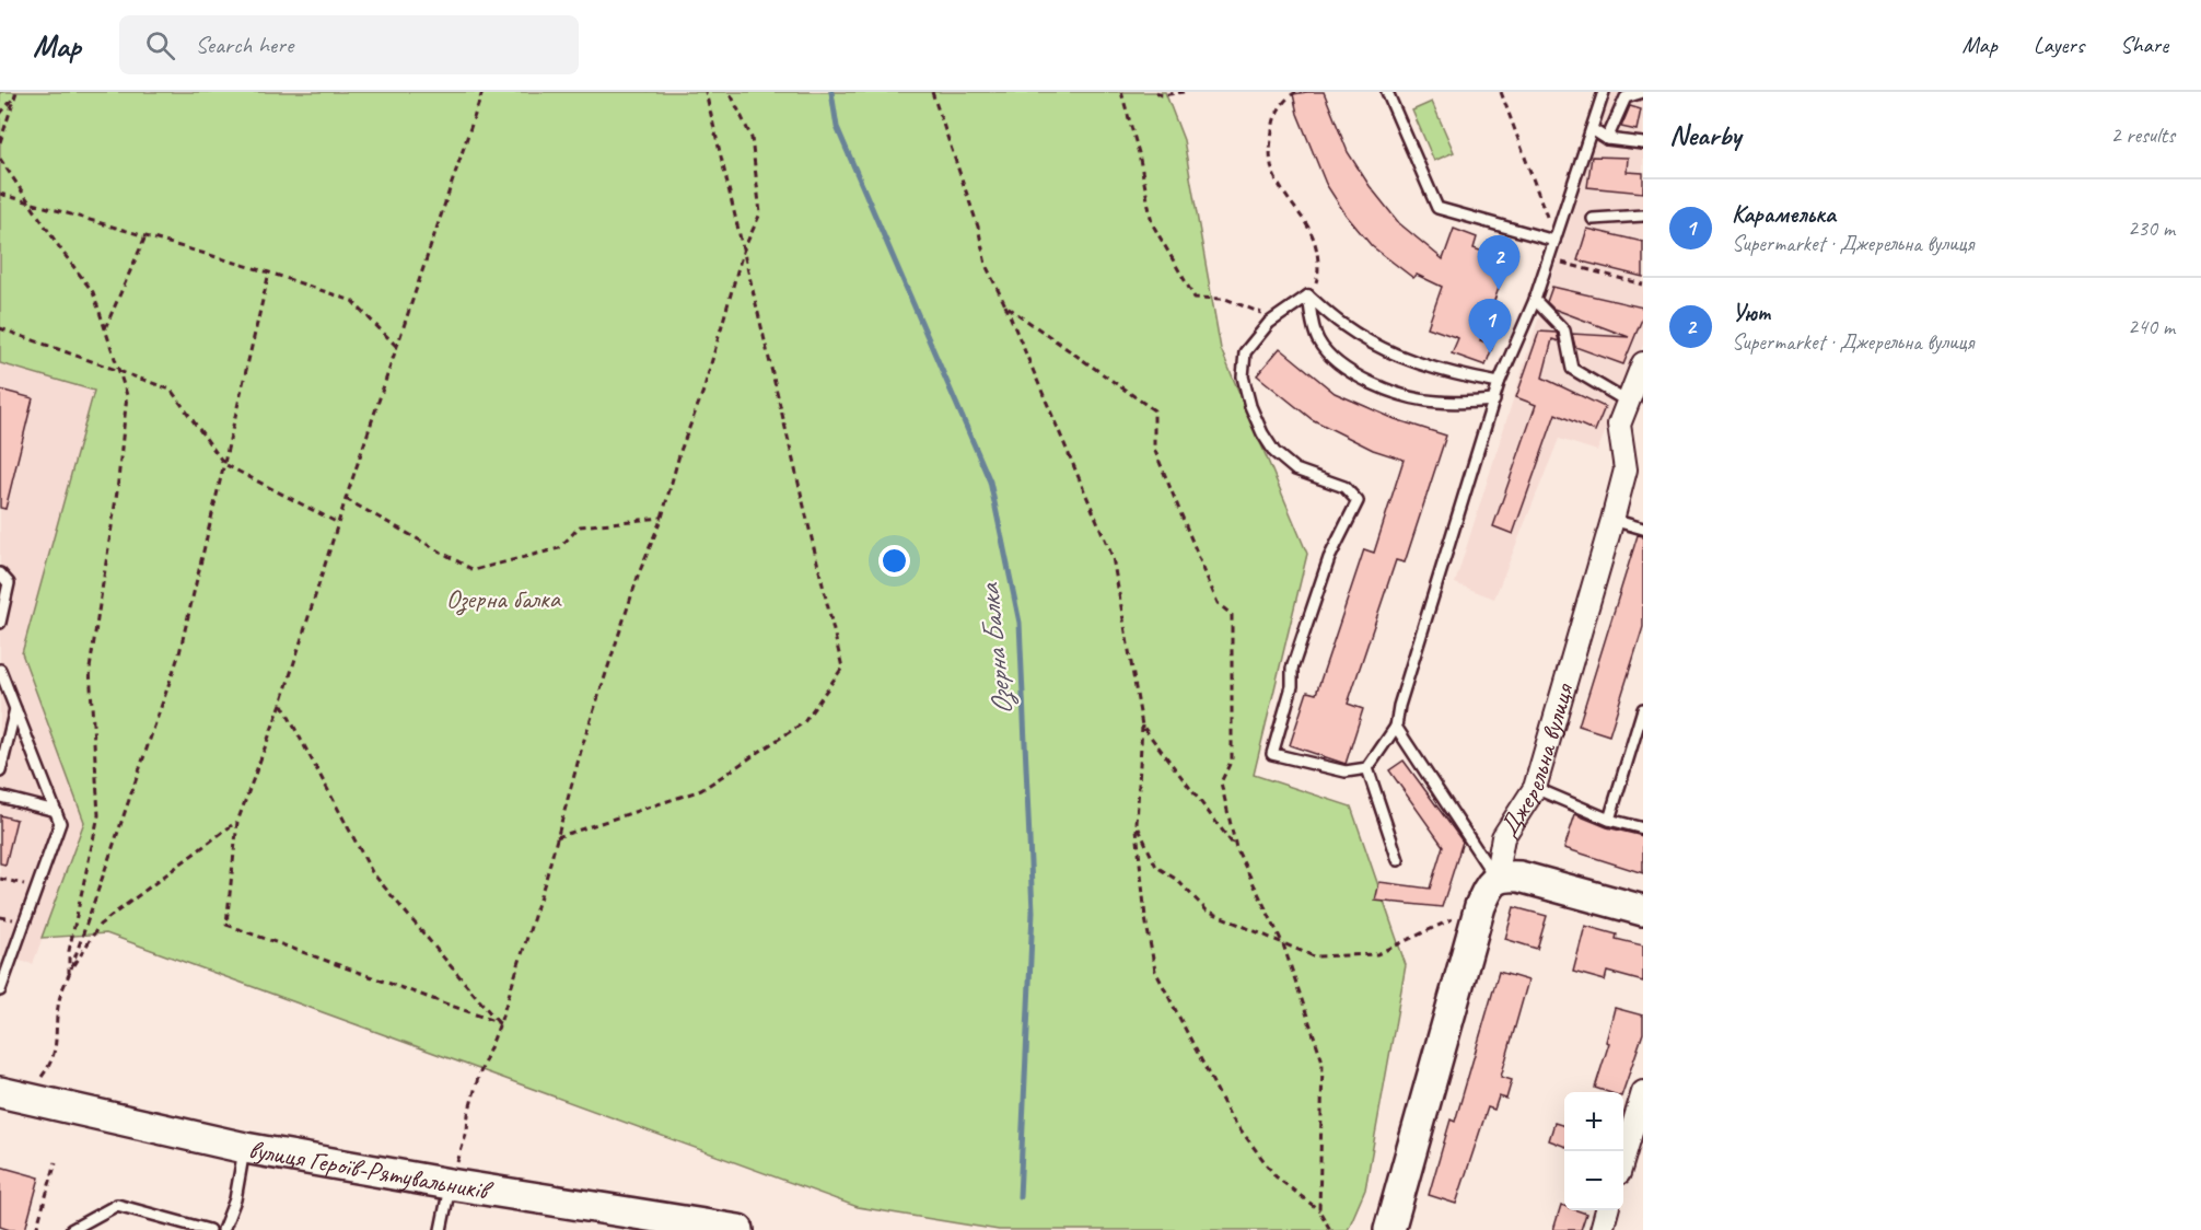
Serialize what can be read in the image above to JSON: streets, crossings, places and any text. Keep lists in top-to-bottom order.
{
  "streets": {
    "main road": ["Джерельна вулиця", "вулиця Героїв-Рятувальників"]
  },
  "water": ["Озерна Балка"],
  "parks": ["Озерна балка"],
  "page": {
    "header": "Map",
    "search": "Search here",
    "nav": ["Map", "Layers", "Share"],
    "heading": ["Nearby", "2 results"],
    "list": [
      {
        "mark": "1",
        "name": "Карамелька",
        "note": "Supermarket · Джерельна вулиця",
        "value": "230 m"
      },
      {
        "mark": "2",
        "name": "Уют",
        "note": "Supermarket · Джерельна вулиця",
        "value": "240 m"
      }
    ],
    "pins": ["2", "1"],
    "map_buttons": ["+", "−"]
  }
}
